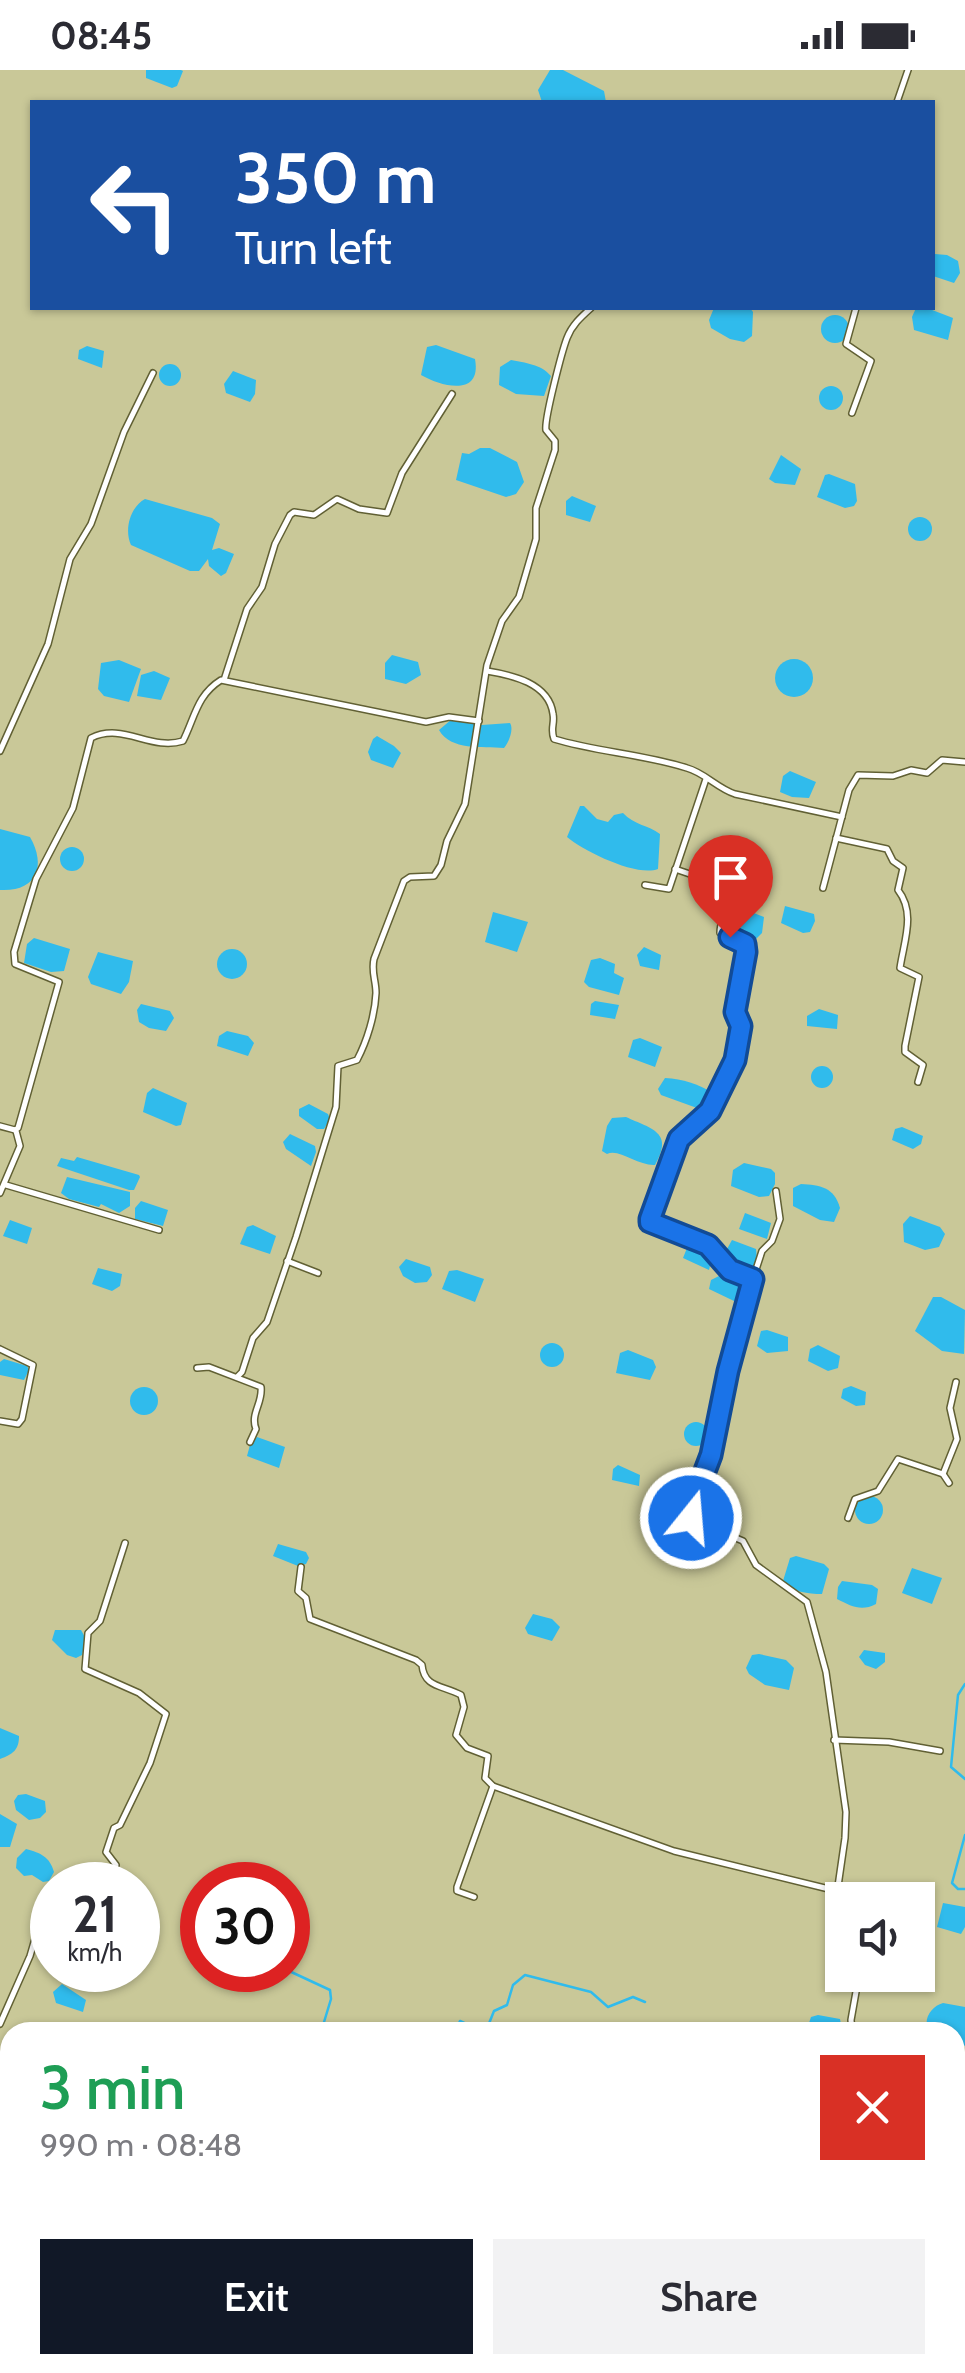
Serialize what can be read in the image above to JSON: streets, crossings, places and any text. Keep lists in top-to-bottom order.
{
  "page": {
    "status": "08:45",
    "turn": ["350 m", "Turn left"],
    "speed": "21 km/h",
    "limit": "30",
    "heading": ["3 min", "990 m · 08:48"],
    "buttons": ["Exit", "Share"]
  }
}
